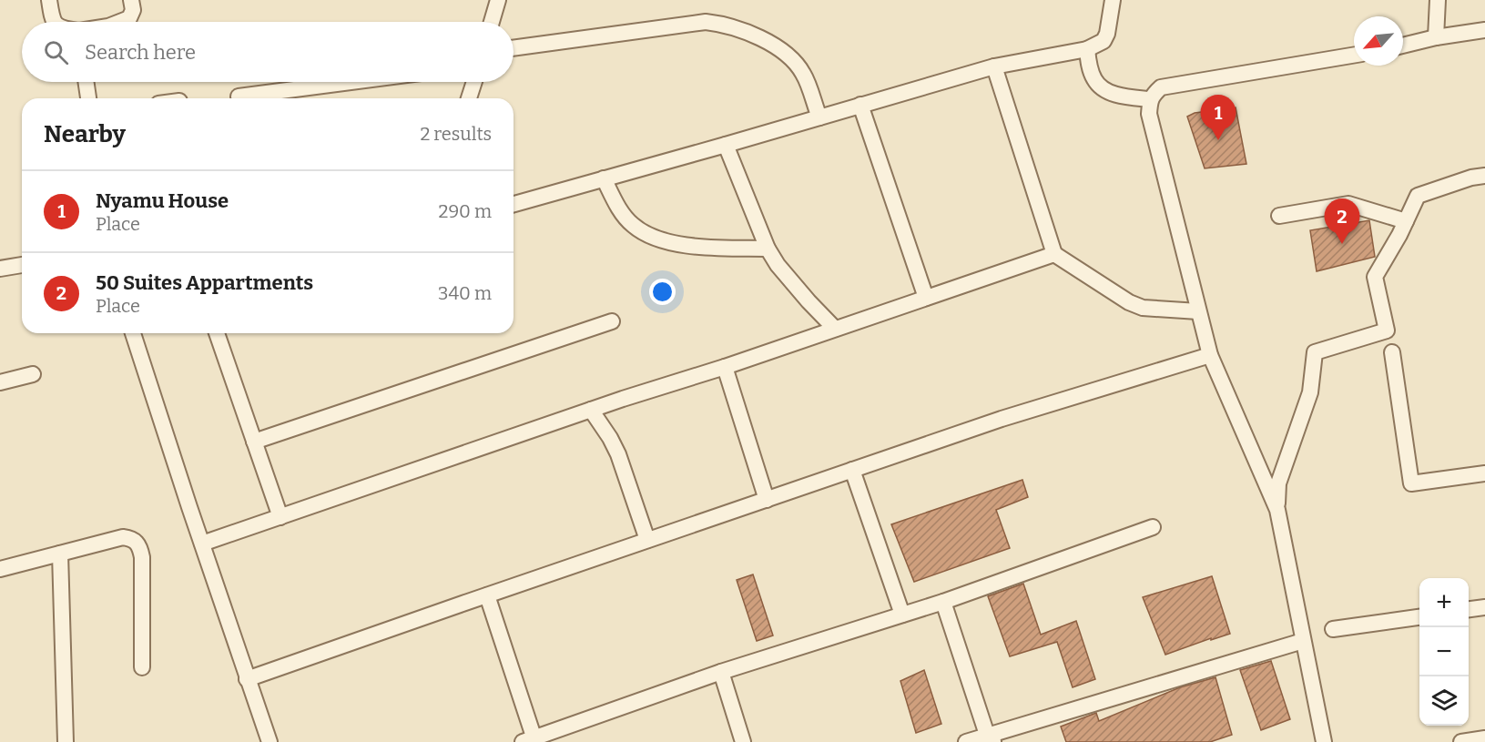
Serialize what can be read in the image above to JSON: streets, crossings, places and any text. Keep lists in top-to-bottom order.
{
  "north": "bottom left",
  "page": {
    "search": "Search here",
    "pins": ["1", "2"],
    "heading": ["Nearby", "2 results"],
    "list": [
      {
        "mark": "1",
        "name": "Nyamu House",
        "note": "Place",
        "value": "290 m"
      },
      {
        "mark": "2",
        "name": "50 Suites Appartments",
        "note": "Place",
        "value": "340 m"
      }
    ],
    "map_buttons": ["+", "−"]
  }
}
